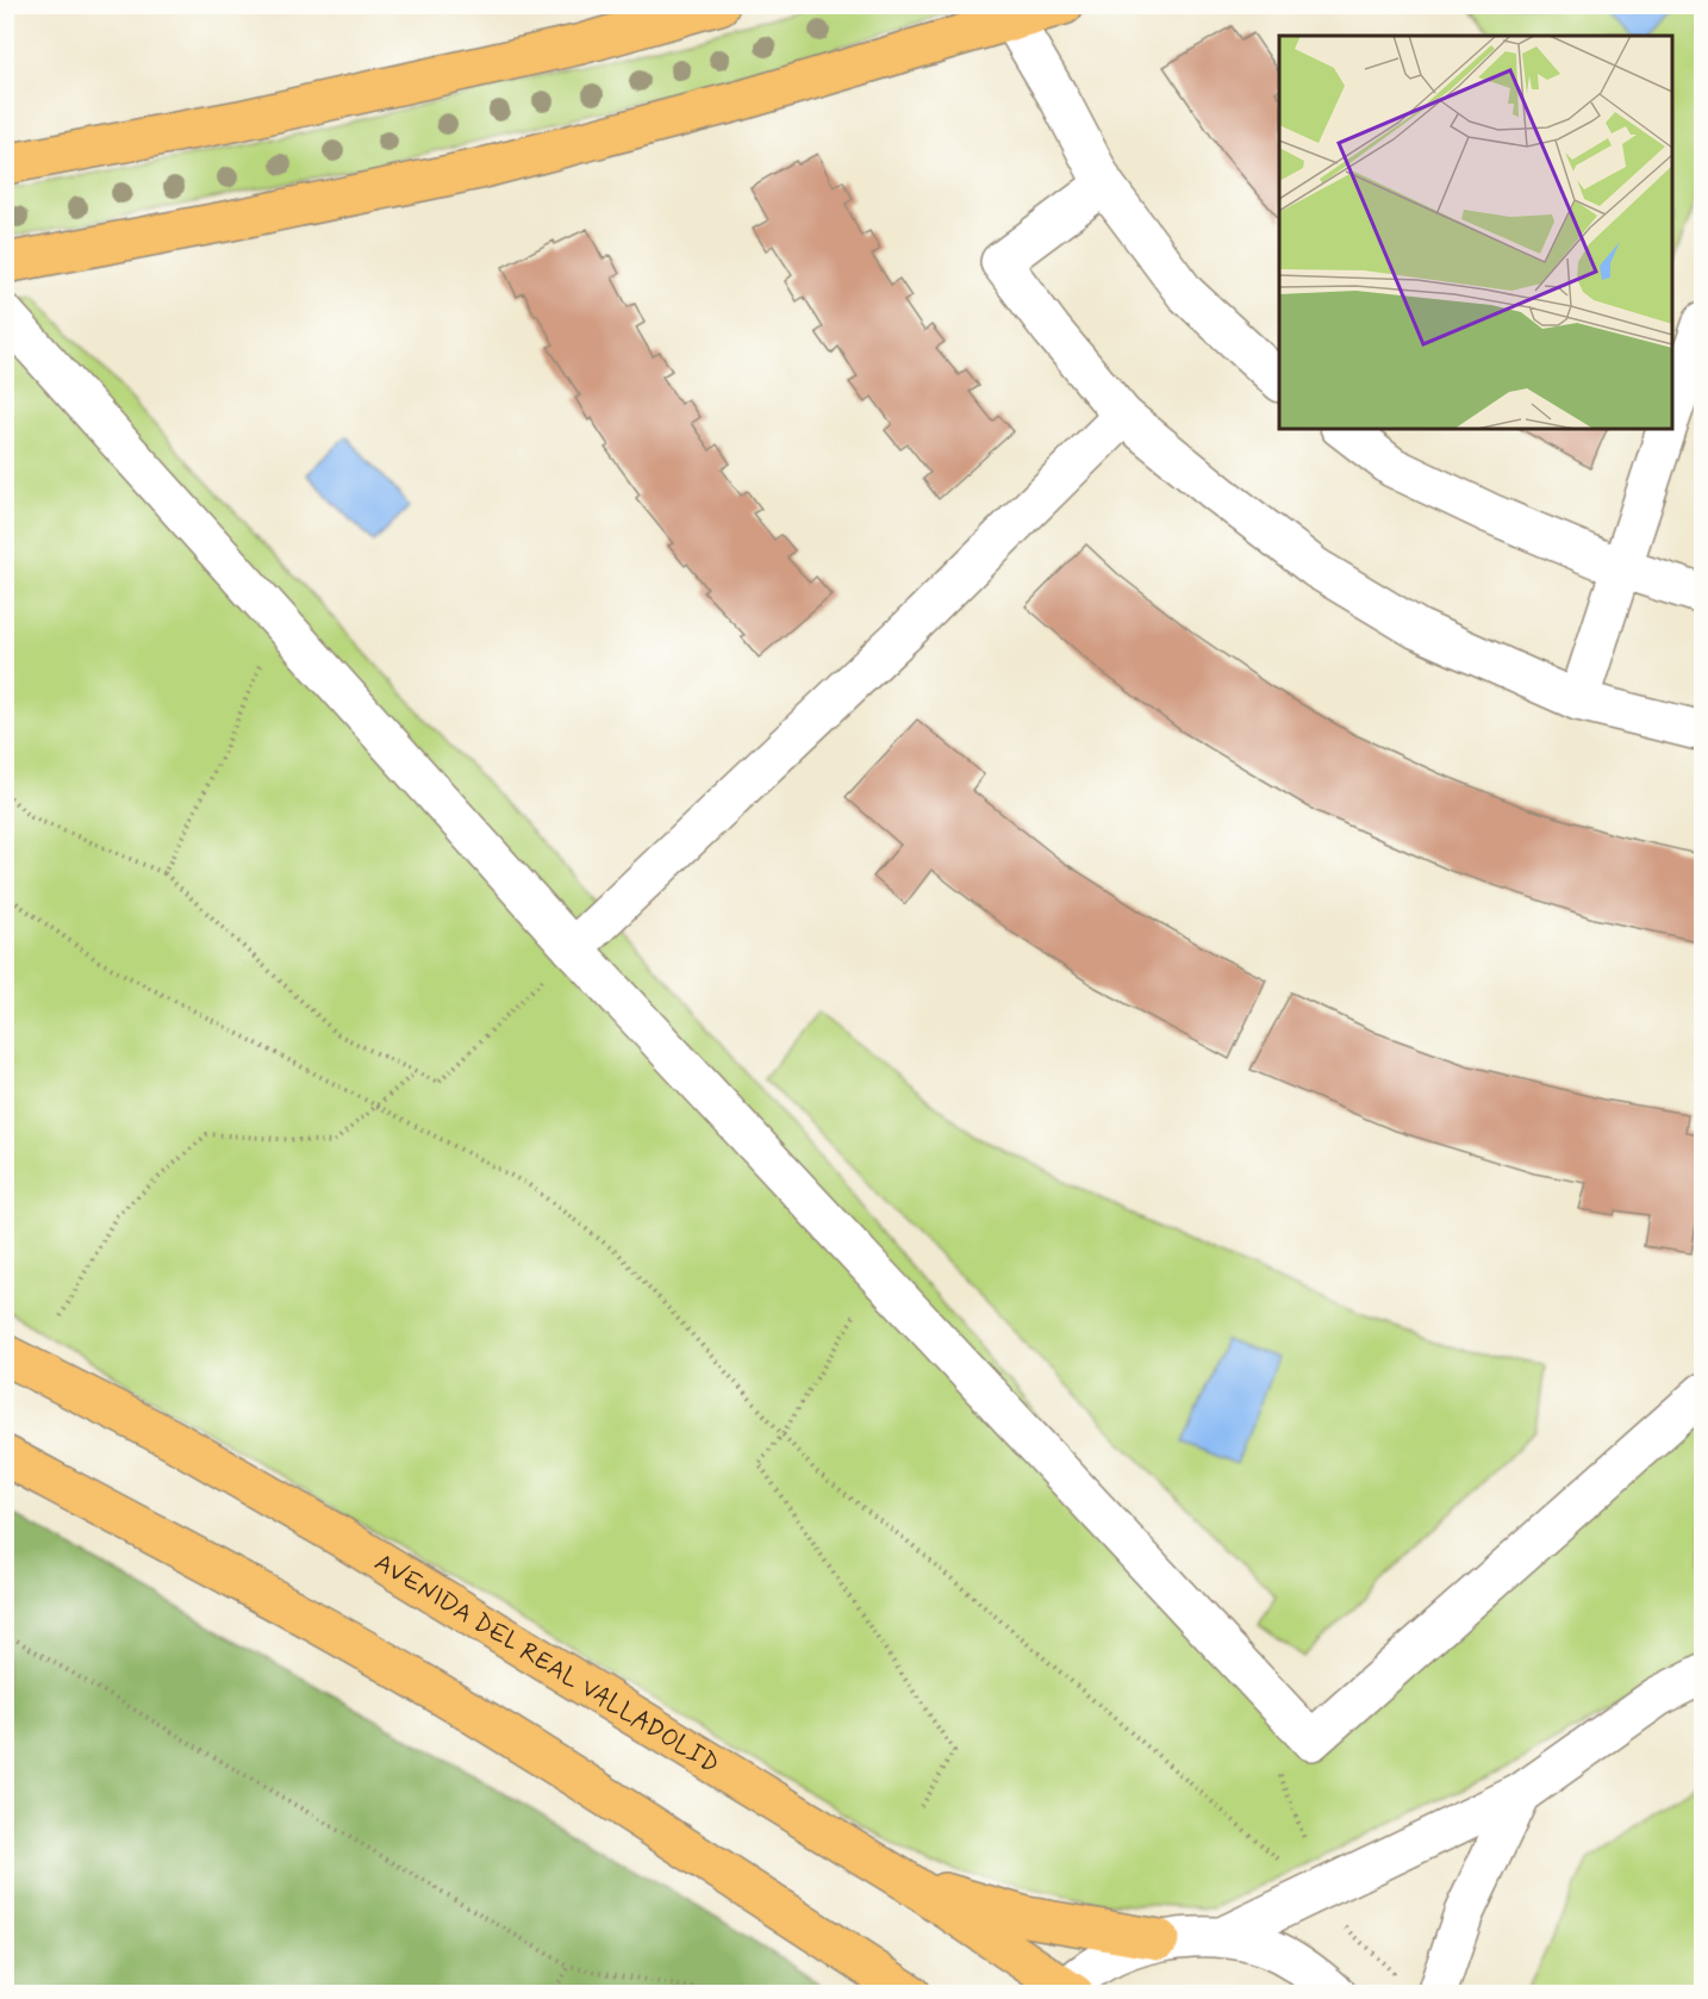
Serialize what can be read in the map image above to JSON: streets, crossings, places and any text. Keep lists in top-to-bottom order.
{
  "streets": {
    "main road": ["AVENIDA DEL REAL VALLADOLID"]
  }
}
